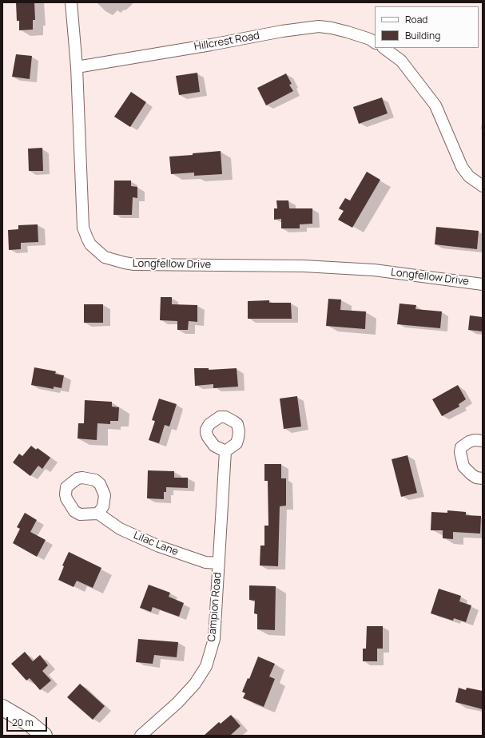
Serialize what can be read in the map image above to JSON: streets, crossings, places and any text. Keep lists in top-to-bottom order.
{
  "streets": {
    "street": [
      "Hillcrest Road",
      "Longfellow Drive",
      "Lilac Lane",
      "Campion Road"
    ]
  },
  "crossings": [
    ["Hillcrest Road", "Longfellow Drive"],
    ["Lilac Lane", "Campion Road"]
  ],
  "legend": ["Road", "Building"],
  "scale_bar": "20 m"
}
